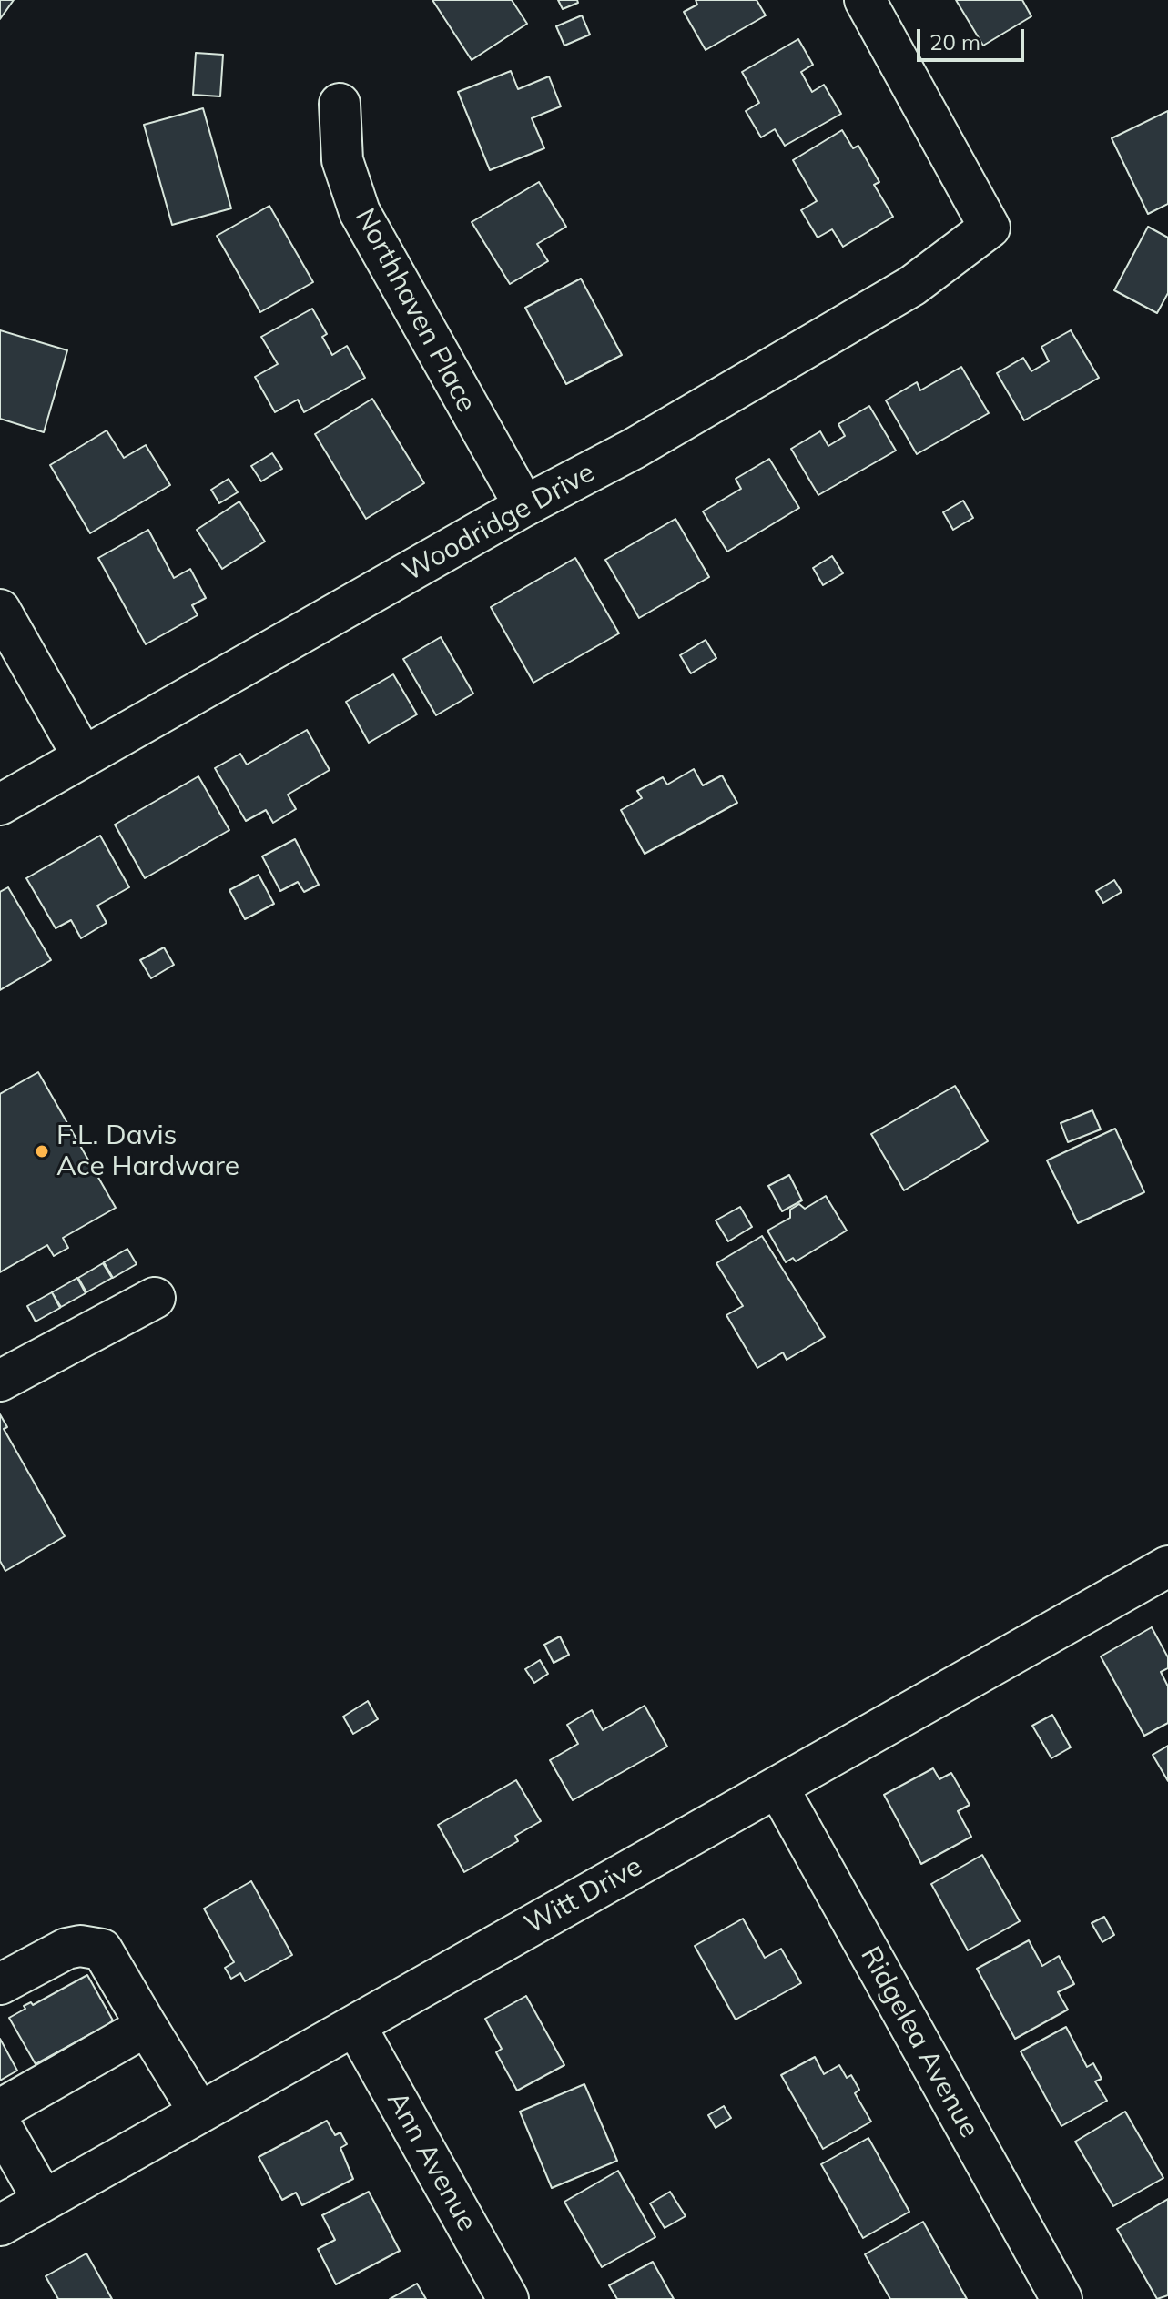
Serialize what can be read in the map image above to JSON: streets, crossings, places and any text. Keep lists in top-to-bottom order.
{
  "streets": {
    "street": [
      "Northhaven Place",
      "Woodridge Drive",
      "Witt Drive",
      "Ridgelea Avenue",
      "Ann Avenue"
    ]
  },
  "crossings": [
    ["Northhaven Place", "Woodridge Drive"],
    ["Witt Drive", "Ridgelea Avenue"],
    ["Witt Drive", "Ann Avenue"]
  ],
  "places": ["F.L. Davis Ace Hardware"],
  "scale_bar": "20 m"
}
